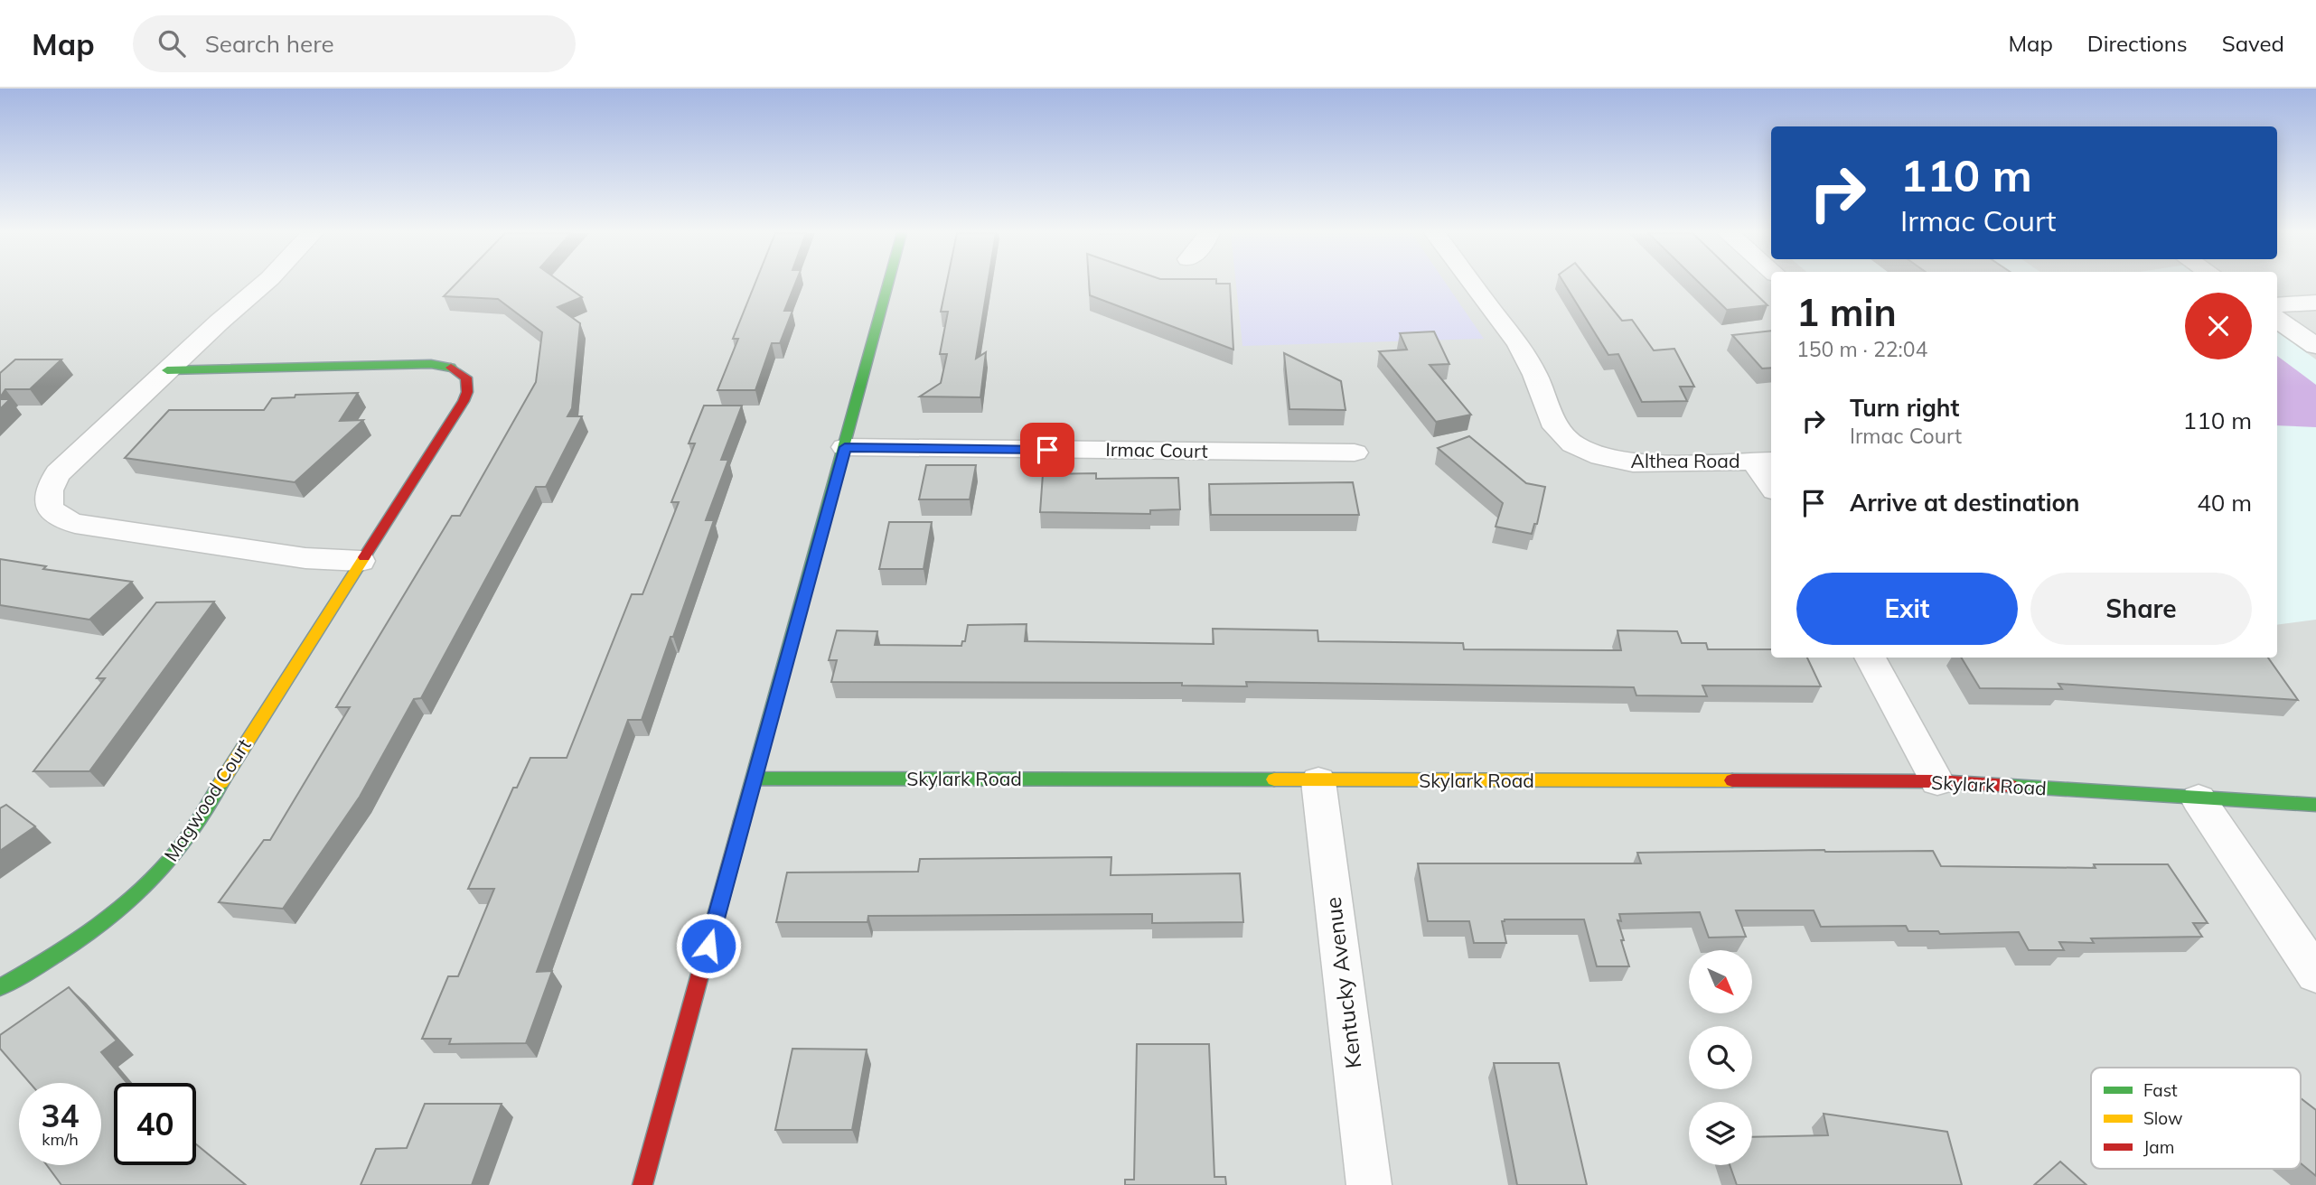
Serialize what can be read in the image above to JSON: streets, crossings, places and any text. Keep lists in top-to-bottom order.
{
  "streets": {
    "street": [
      "Irmac Court",
      "Althea Road",
      "Skylark Road",
      "Magwood Court",
      "Kentucky Avenue"
    ]
  },
  "crossings": [
    ["Skylark Road", "Kentucky Avenue"]
  ],
  "legend": ["Fast", "Slow", "Jam"],
  "north": "bottom right",
  "page": {
    "header": "Map",
    "search": "Search here",
    "nav": ["Map", "Directions", "Saved"],
    "turn": ["110 m", "Irmac Court"],
    "heading": ["1 min", "150 m · 22:04"],
    "list": [
      {
        "name": "Turn right",
        "note": "Irmac Court",
        "value": "110 m"
      },
      {
        "name": "Arrive at destination",
        "value": "40 m"
      }
    ],
    "buttons": ["Exit", "Share"],
    "speed": "34 km/h",
    "limit": "40"
  }
}
